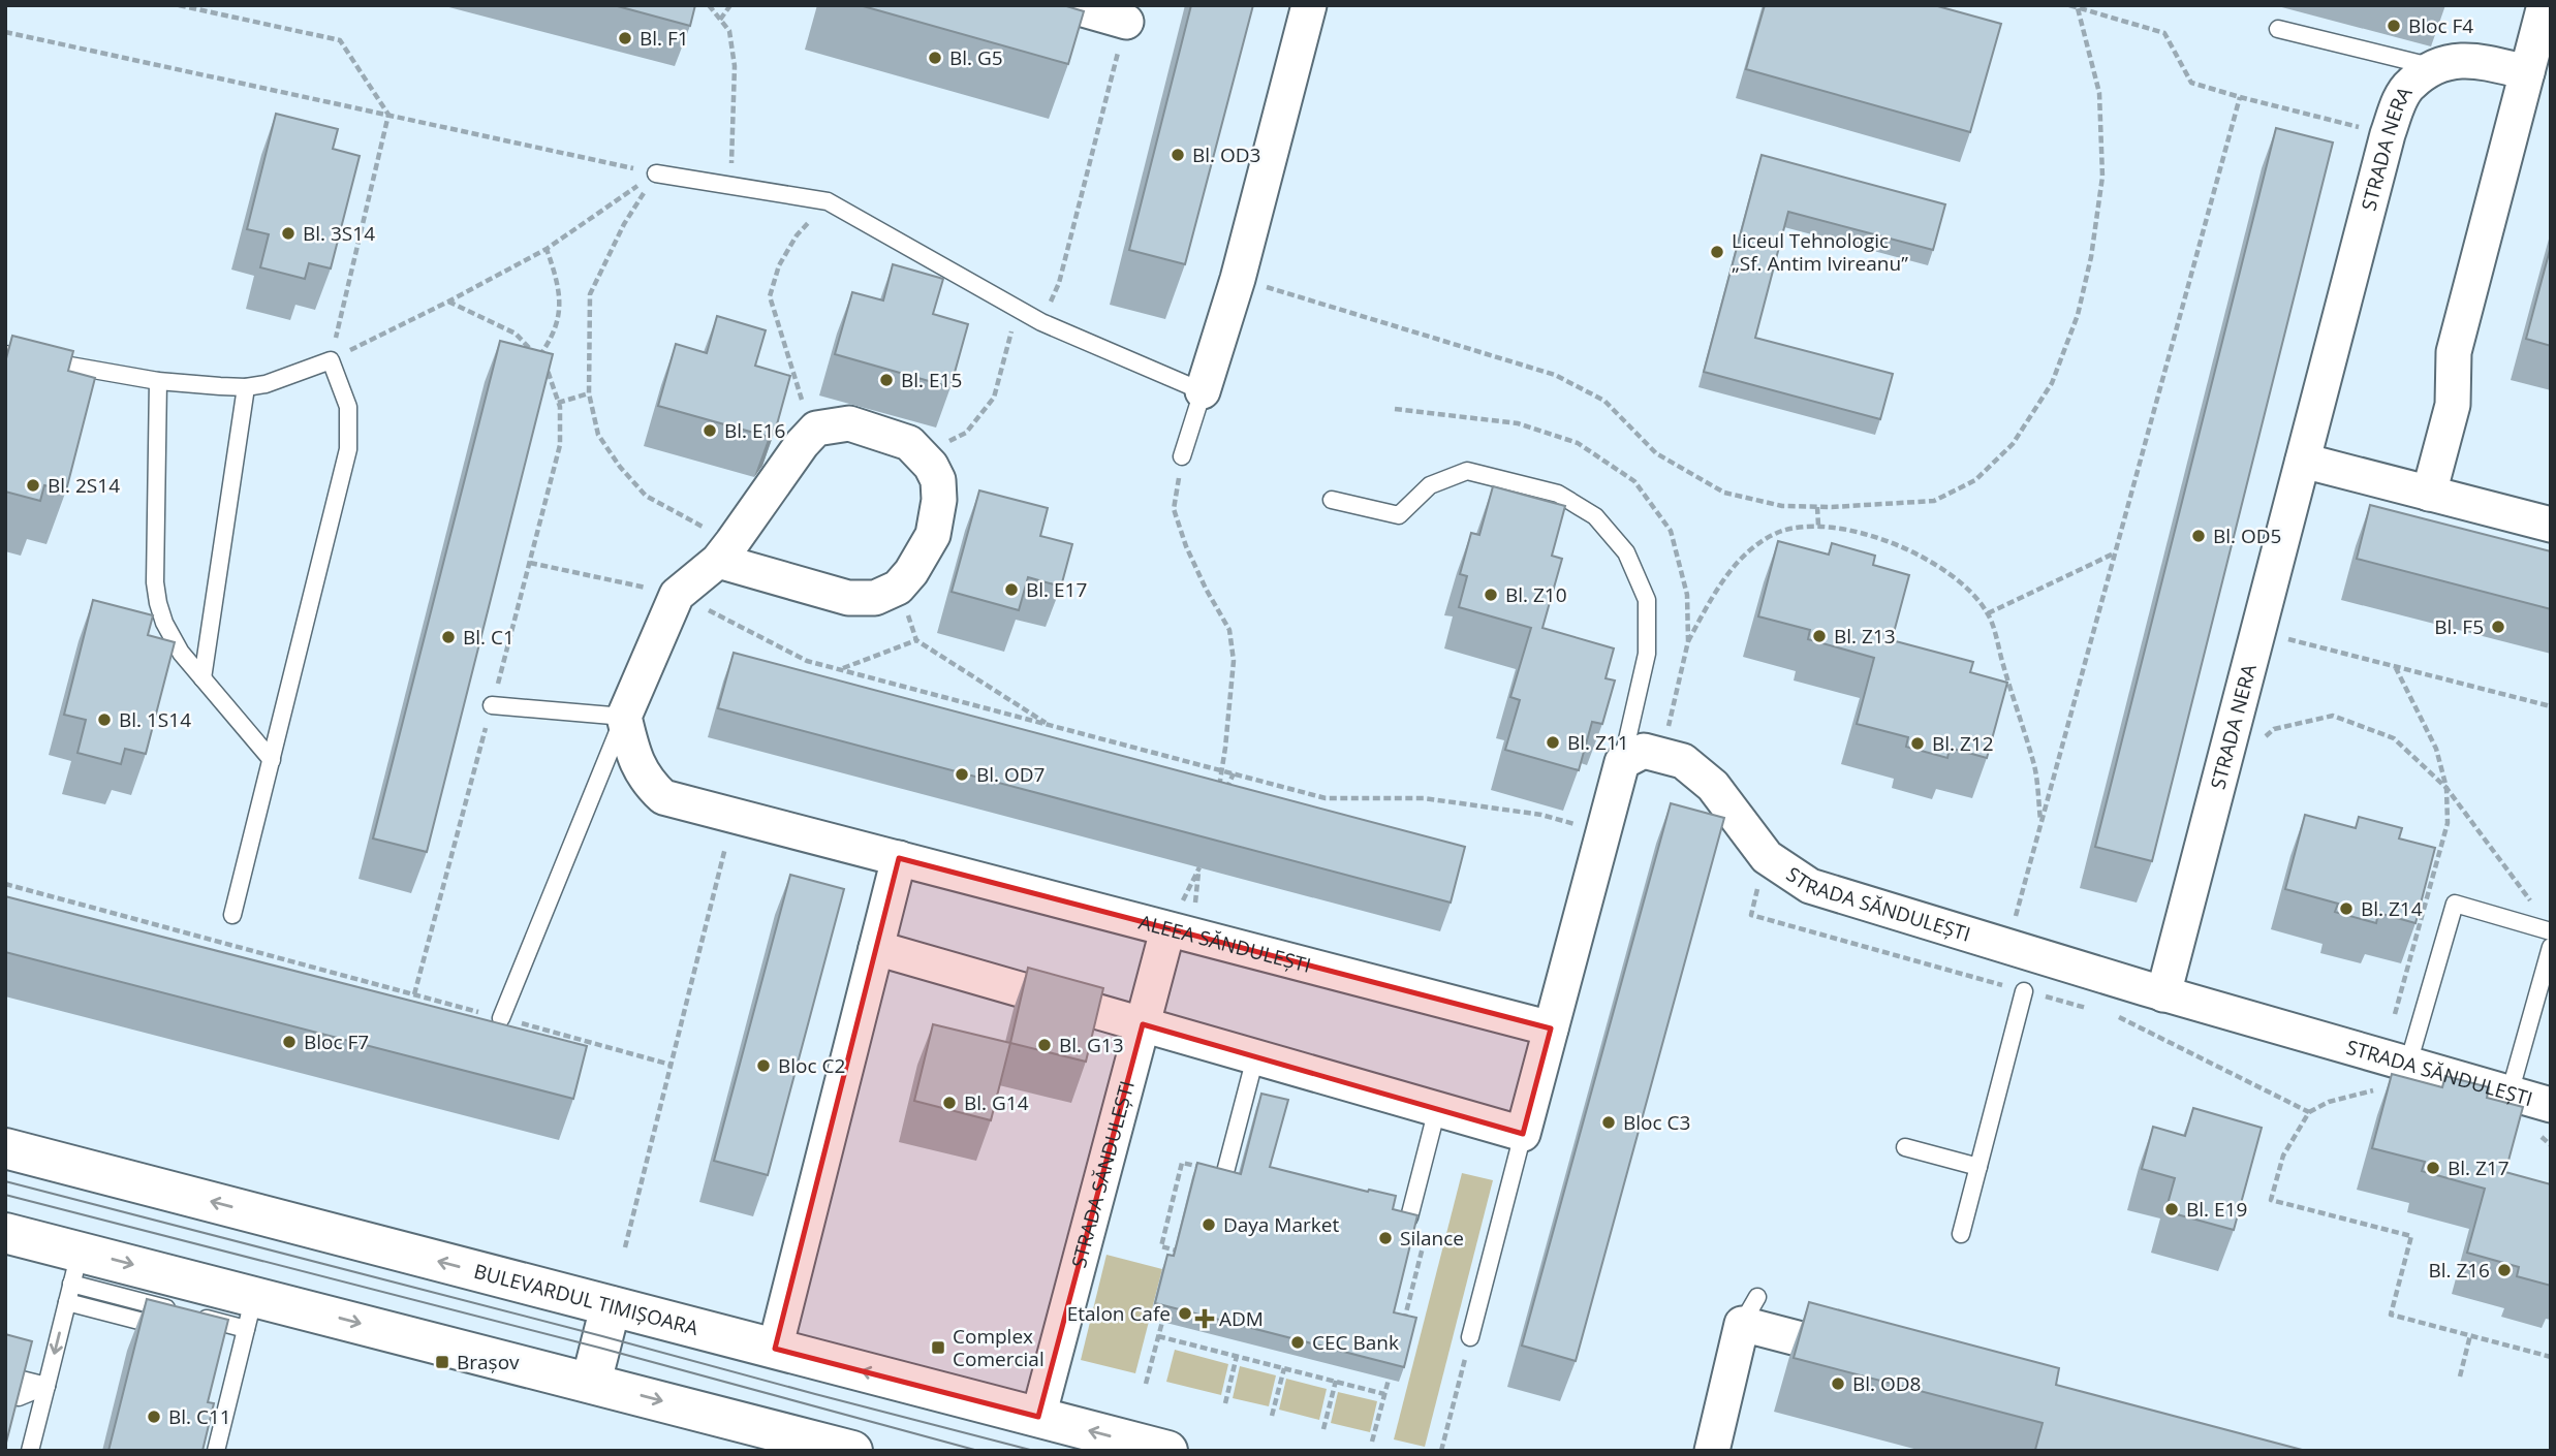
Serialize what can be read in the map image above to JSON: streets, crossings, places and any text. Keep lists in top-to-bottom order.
{
  "streets": {
    "main road": ["BULEVARDUL TIMIȘOARA"],
    "street": ["STRADA NERA", "STRADA SĂNDULEȘTI", "ALEEA SĂNDULEȘTI"]
  },
  "crossings": [
    ["STRADA NERA", "STRADA SĂNDULEȘTI"],
    ["STRADA SĂNDULEȘTI", "ALEEA SĂNDULEȘTI"],
    ["STRADA SĂNDULEȘTI", "BULEVARDUL TIMIȘOARA"]
  ],
  "places": {
    "other": [
      "Bloc F4",
      "Bl. F1",
      "Bl. G5",
      "Bl. OD3",
      "Bl. 3S14",
      "Liceul Tehnologic „Sf. Antim Ivireanu”",
      "Bl. E15",
      "Bl. E16",
      "Bl. 2S14",
      "Bl. OD5",
      "Bl. E17",
      "Bl. Z10",
      "Bl. F5",
      "Bl. Z13",
      "Bl. C1",
      "Bl. 1S14",
      "Bl. Z11",
      "Bl. Z12",
      "Bl. OD7",
      "Bl. Z14",
      "Bloc F7",
      "Bl. G13",
      "Bloc C2",
      "Bl. G14",
      "Bloc C3",
      "Bl. Z17",
      "Bl. E19",
      "Daya Market",
      "Silance",
      "Bl. Z16",
      "Etalon Cafe",
      "CEC Bank",
      "Bl. OD8",
      "Bl. C11"
    ],
    "health": ["ADM"],
    "transit": ["Complex Comercial", "Brașov"]
  }
}
